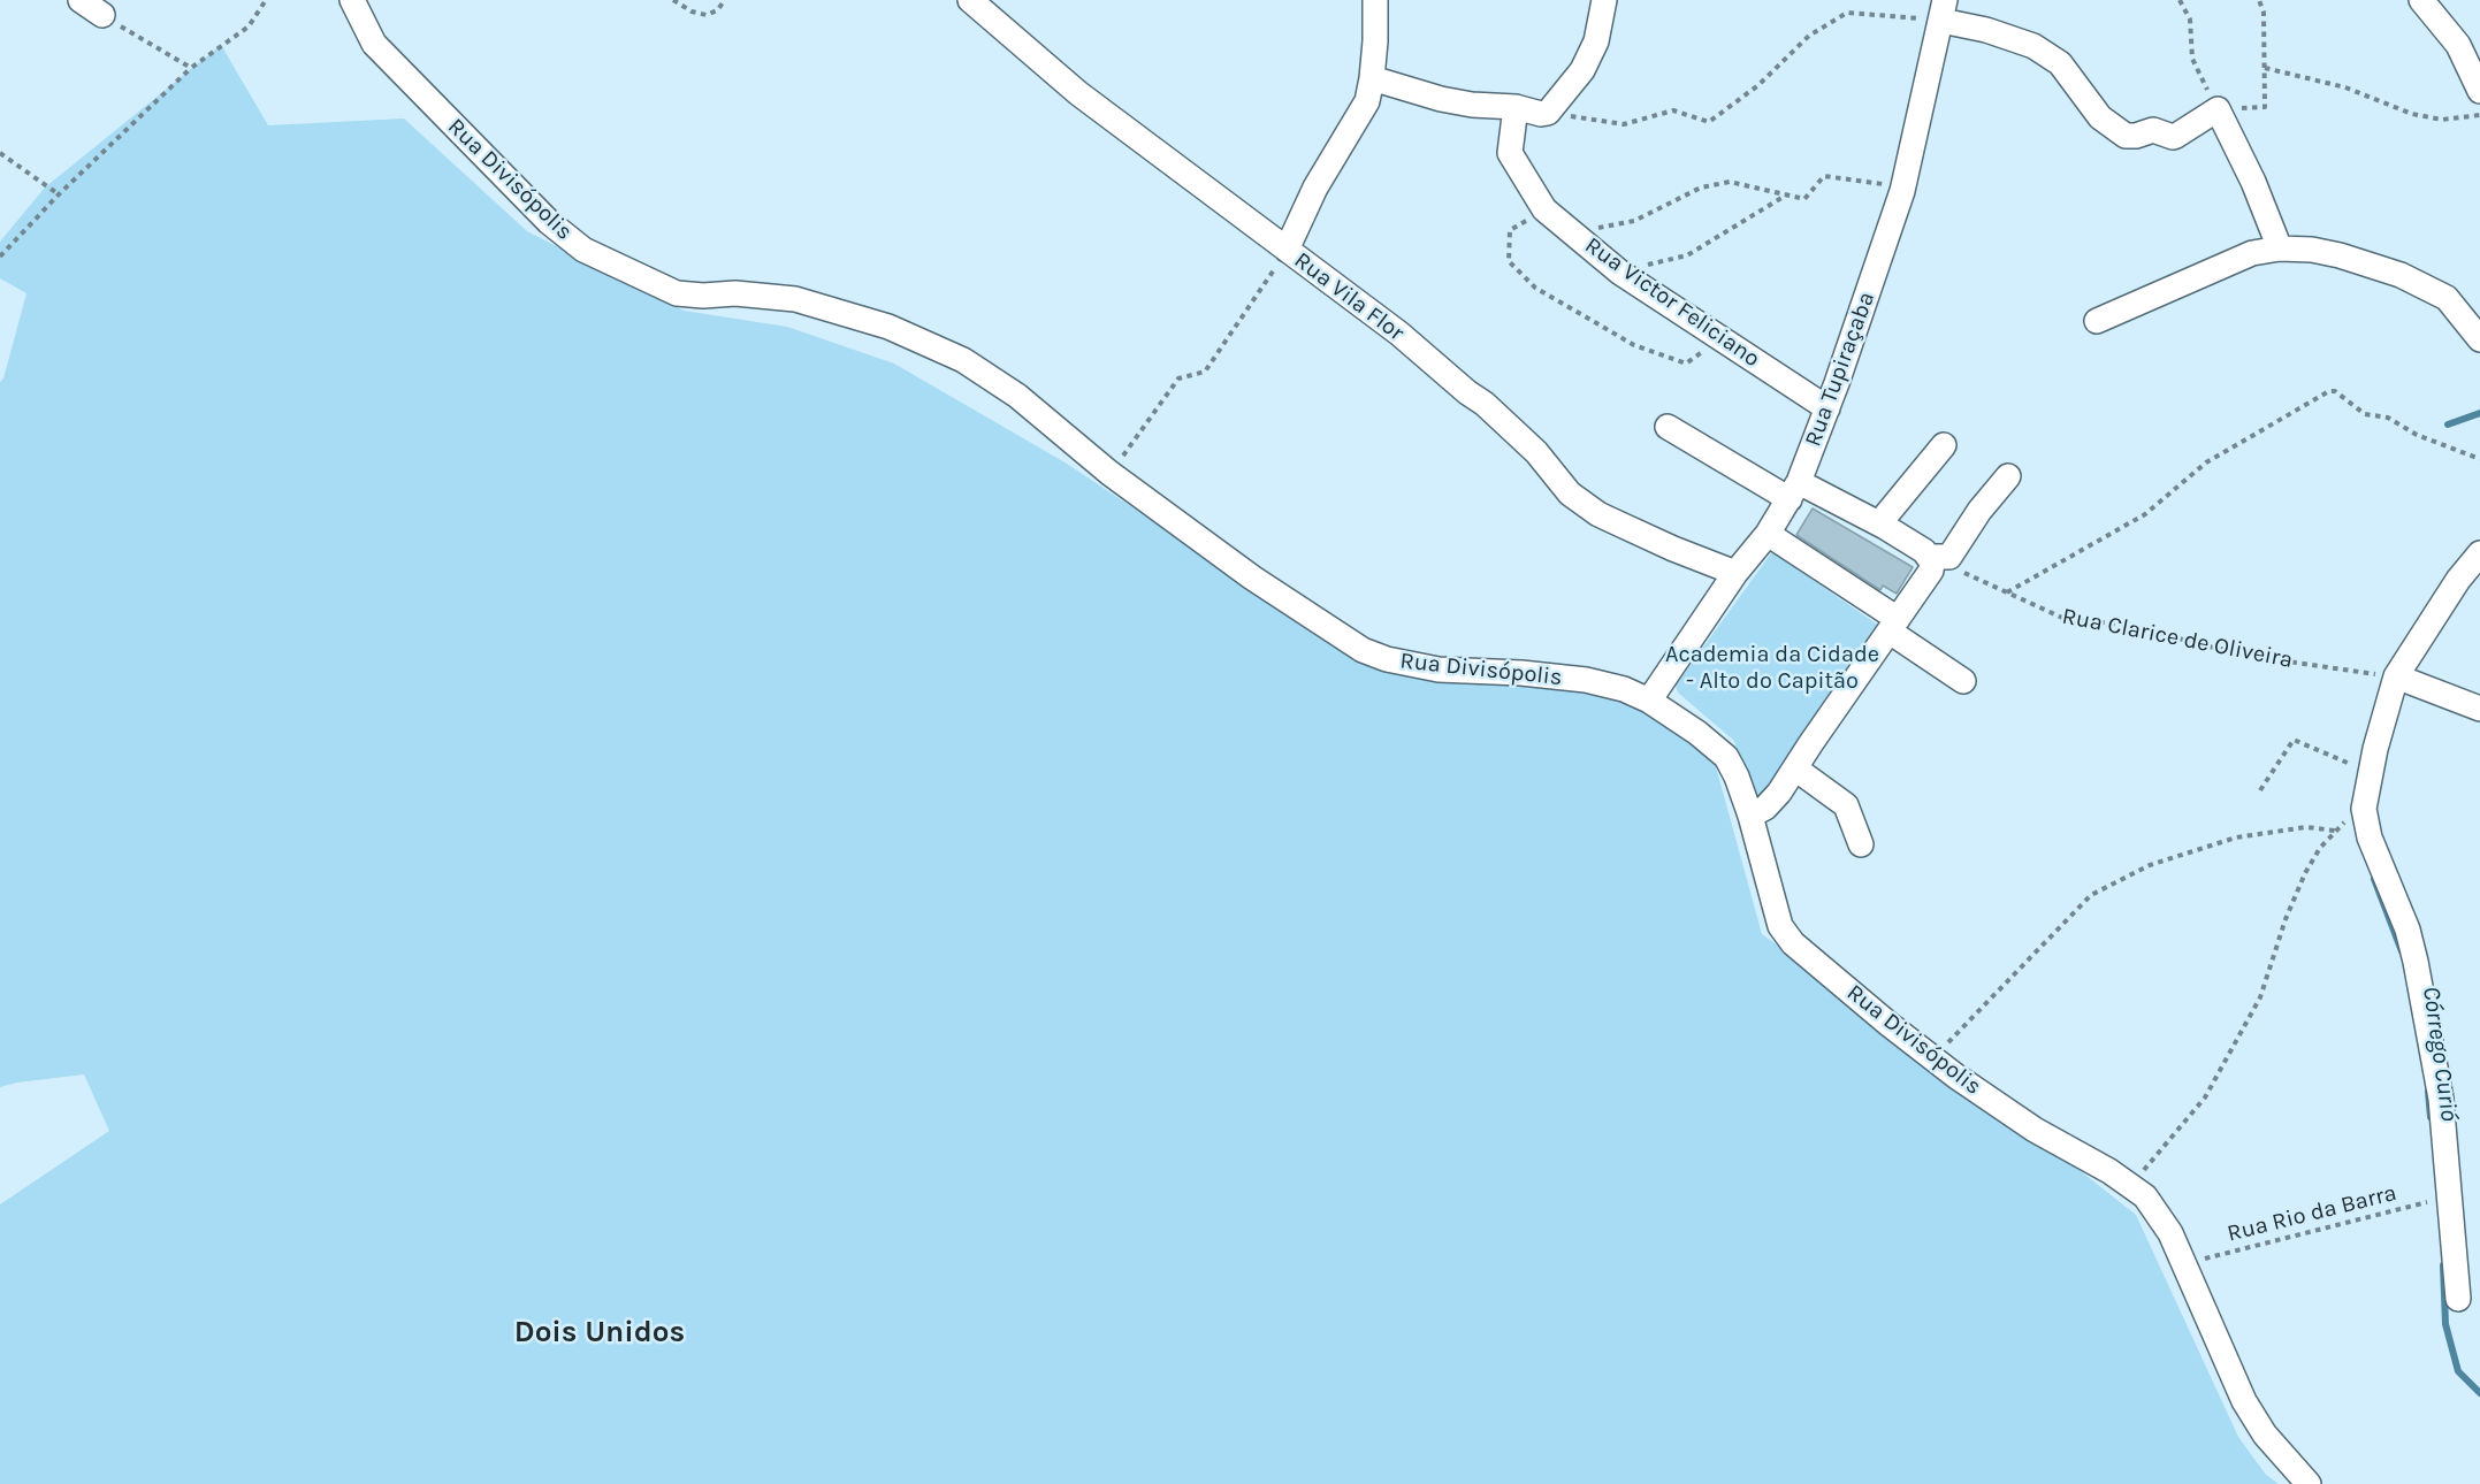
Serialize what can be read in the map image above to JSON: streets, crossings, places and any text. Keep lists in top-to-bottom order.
{
  "streets": {
    "street": [
      "Rua Divisópolis",
      "Rua Vila Flor",
      "Rua Victor Feliciano",
      "Rua Tupiraçaba"
    ],
    "path": ["Rua Clarice de Oliveira", "Rua Rio da Barra"]
  },
  "crossings": [
    ["Rua Divisópolis", "Rua Tupiraçaba"],
    ["Rua Divisópolis", "Rua Rio da Barra"],
    ["Rua Vila Flor", "Rua Tupiraçaba"],
    ["Rua Victor Feliciano", "Rua Tupiraçaba"]
  ],
  "districts": ["Dois Unidos"],
  "water": ["Córrego Curió"],
  "parks": ["Academia da Cidade - Alto do Capitão"]
}
